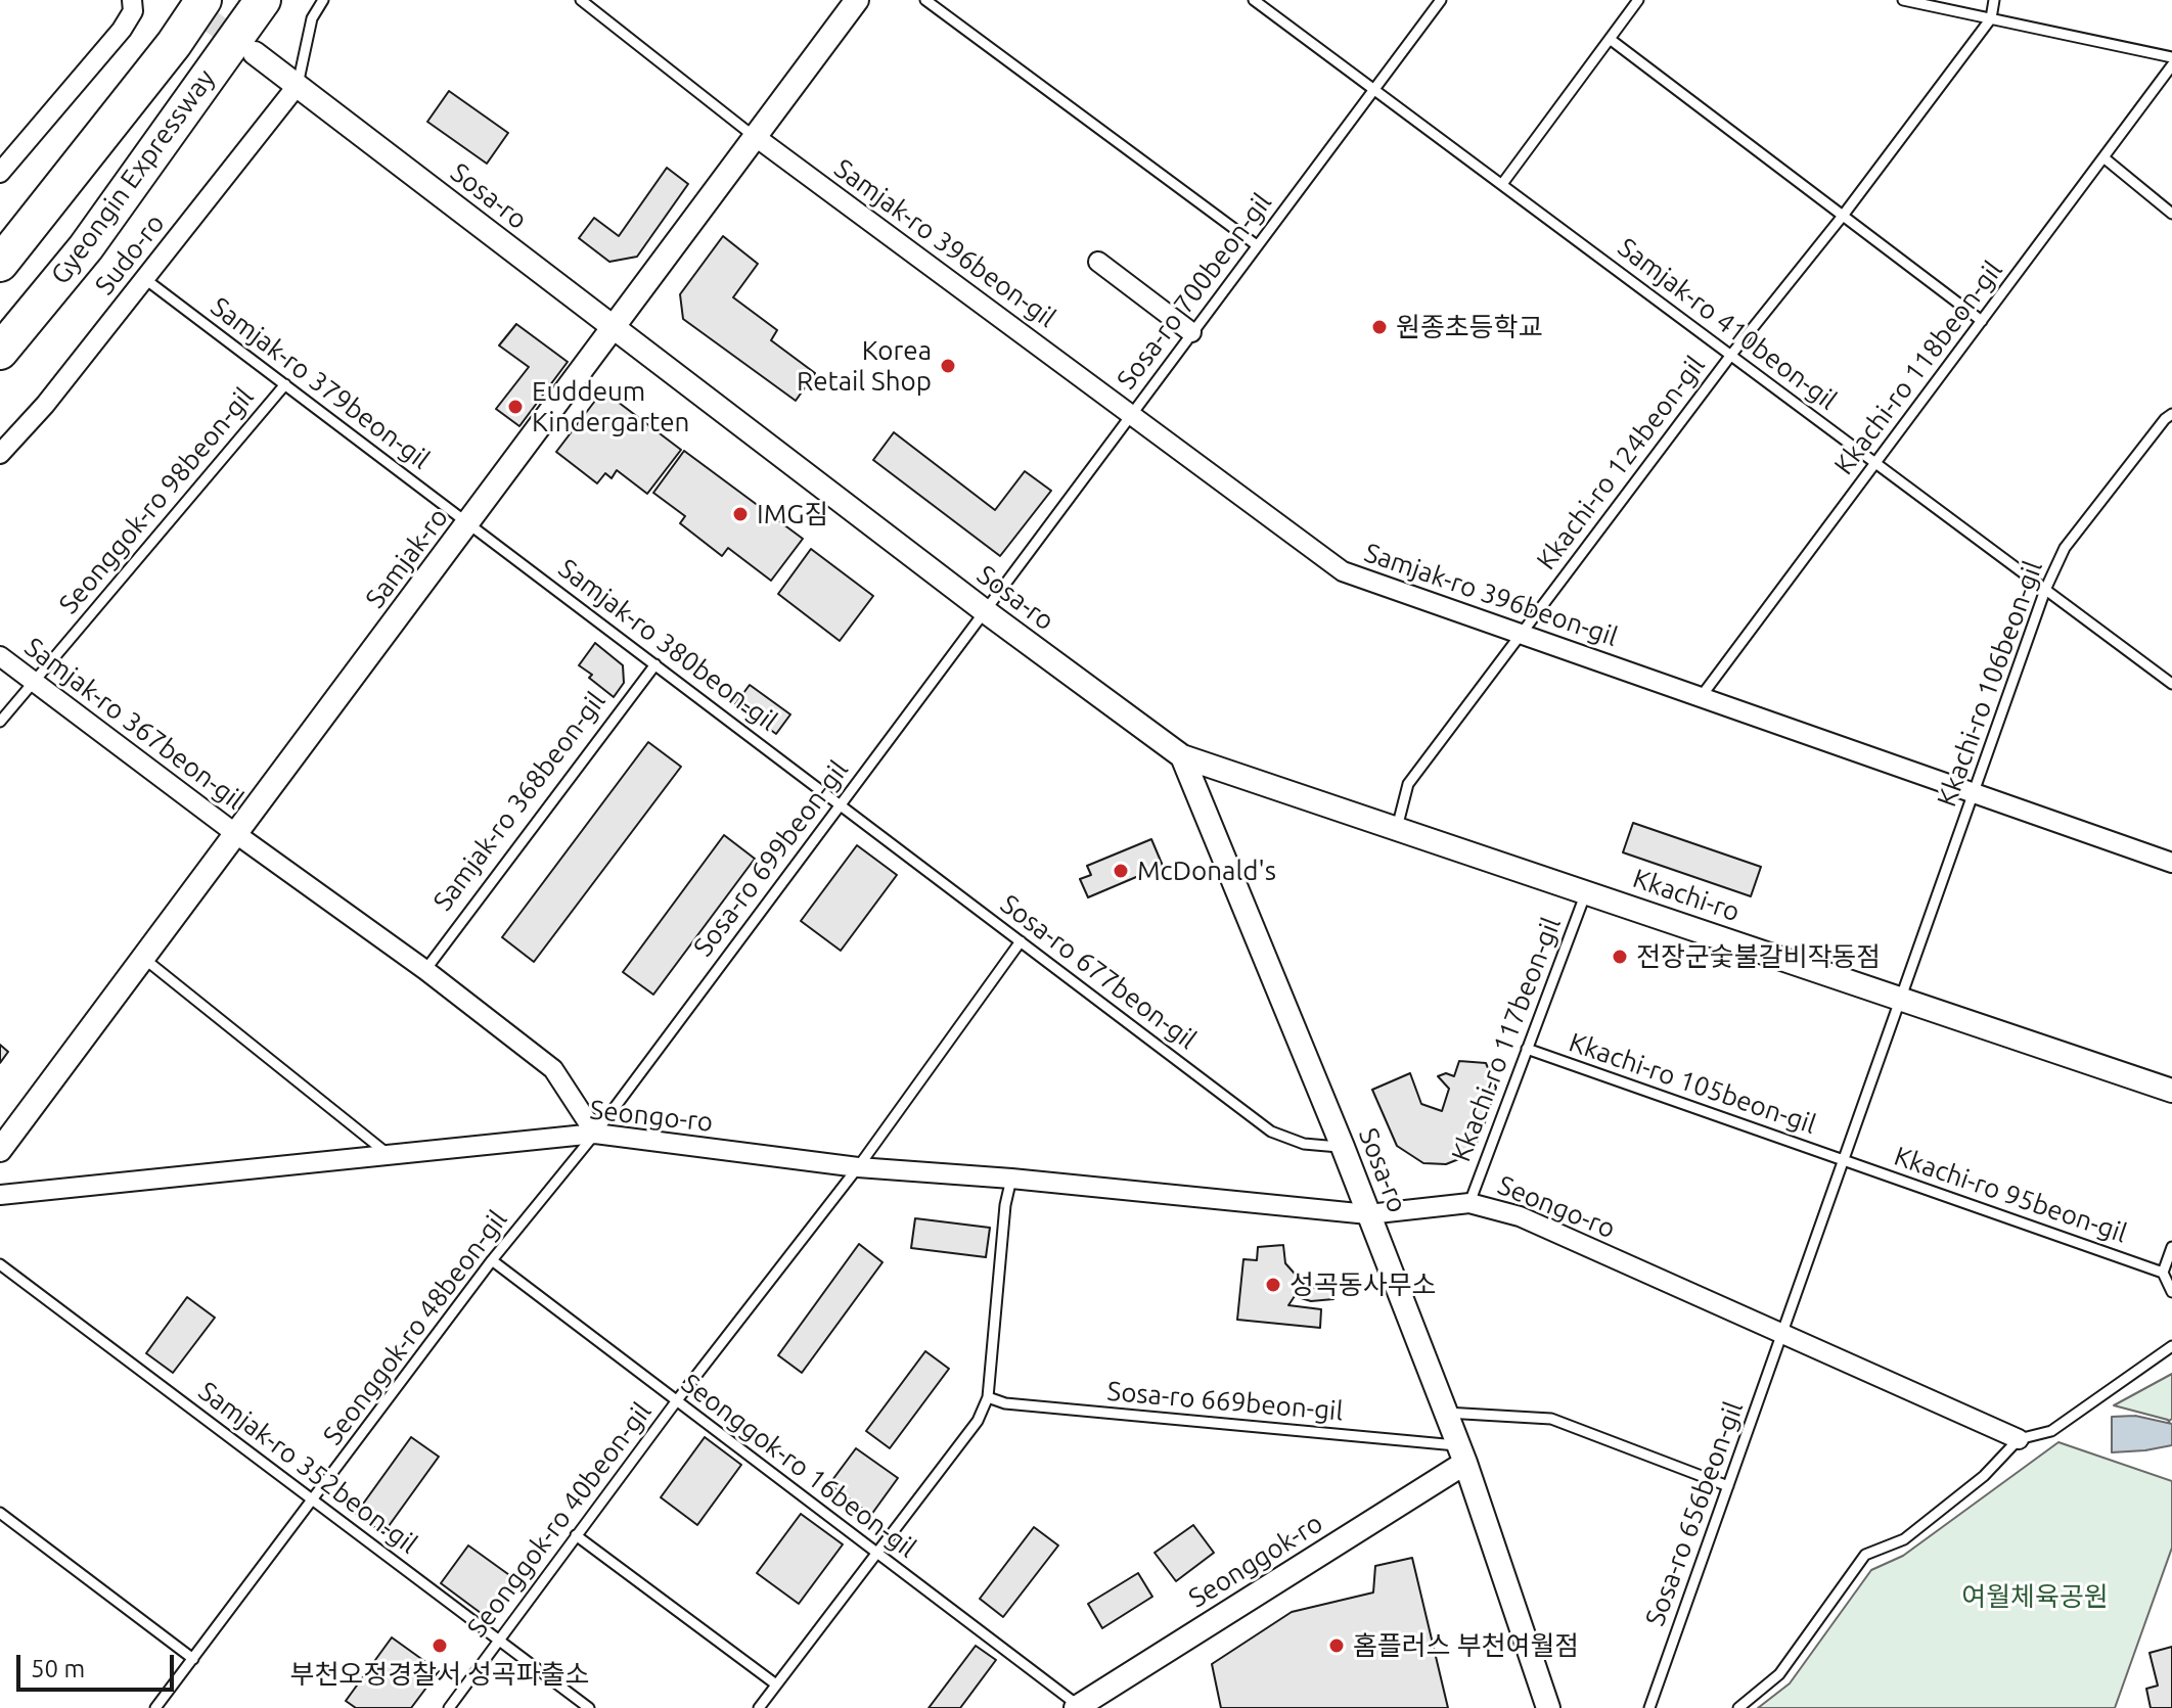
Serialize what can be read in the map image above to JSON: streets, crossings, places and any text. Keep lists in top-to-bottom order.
{
  "streets": {
    "highway": ["Gyeongin Expressway"],
    "street": [
      "Sosa-ro",
      "Samjak-ro 396beon-gil",
      "Sudo-ro",
      "Samjak-ro",
      "Samjak-ro 367beon-gil",
      "Kkachi-ro",
      "Seongo-ro",
      "Seonggok-ro"
    ],
    "lane": [
      "Sosa-ro 700beon-gil",
      "Samjak-ro 410beon-gil",
      "Kkachi-ro 118beon-gil",
      "Samjak-ro 379beon-gil",
      "Kkachi-ro 124beon-gil",
      "Seonggok-ro 98beon-gil",
      "Samjak-ro 380beon-gil",
      "Kkachi-ro 106beon-gil",
      "Samjak-ro 368beon-gil",
      "Sosa-ro 699beon-gil",
      "Sosa-ro 677beon-gil",
      "Kkachi-ro 117beon-gil",
      "Kkachi-ro 105beon-gil",
      "Kkachi-ro 95beon-gil",
      "Seonggok-ro 48beon-gil",
      "Sosa-ro 669beon-gil",
      "Seonggok-ro 16beon-gil",
      "Samjak-ro 352beon-gil",
      "Sosa-ro 656beon-gil",
      "Seonggok-ro 40beon-gil"
    ]
  },
  "crossings": [
    ["Sosa-ro", "Sudo-ro"],
    ["Sosa-ro", "Sosa-ro 700beon-gil"],
    ["Sosa-ro", "Samjak-ro"],
    ["Sosa-ro", "Sosa-ro 699beon-gil"],
    ["Sosa-ro", "Kkachi-ro"],
    ["Sosa-ro", "Sosa-ro 677beon-gil"],
    ["Sosa-ro", "Seongo-ro"],
    ["Sosa-ro", "Sosa-ro 669beon-gil"],
    ["Sosa-ro", "Seonggok-ro"],
    ["Samjak-ro 396beon-gil", "Sosa-ro 700beon-gil"],
    ["Samjak-ro 396beon-gil", "Kkachi-ro 118beon-gil"],
    ["Samjak-ro 396beon-gil", "Kkachi-ro 124beon-gil"],
    ["Samjak-ro 396beon-gil", "Samjak-ro"],
    ["Samjak-ro 396beon-gil", "Kkachi-ro 106beon-gil"],
    ["Sudo-ro", "Samjak-ro 379beon-gil"],
    ["Sosa-ro 700beon-gil", "Samjak-ro 410beon-gil"],
    ["Sosa-ro 700beon-gil", "Sosa-ro 699beon-gil"],
    ["Samjak-ro 410beon-gil", "Kkachi-ro 118beon-gil"],
    ["Samjak-ro 410beon-gil", "Kkachi-ro 124beon-gil"],
    ["Samjak-ro 410beon-gil", "Kkachi-ro 106beon-gil"],
    ["Samjak-ro 379beon-gil", "Seonggok-ro 98beon-gil"],
    ["Samjak-ro 379beon-gil", "Samjak-ro"],
    ["Samjak-ro 379beon-gil", "Samjak-ro 380beon-gil"],
    ["Kkachi-ro 124beon-gil", "Kkachi-ro"],
    ["Seonggok-ro 98beon-gil", "Samjak-ro 367beon-gil"],
    ["Samjak-ro", "Samjak-ro 380beon-gil"],
    ["Samjak-ro", "Samjak-ro 367beon-gil"],
    ["Samjak-ro 380beon-gil", "Samjak-ro 368beon-gil"],
    ["Samjak-ro 380beon-gil", "Sosa-ro 699beon-gil"],
    ["Samjak-ro 380beon-gil", "Sosa-ro 677beon-gil"],
    ["Kkachi-ro 106beon-gil", "Kkachi-ro"],
    ["Kkachi-ro 106beon-gil", "Kkachi-ro 105beon-gil"],
    ["Sosa-ro 699beon-gil", "Sosa-ro 677beon-gil"],
    ["Sosa-ro 699beon-gil", "Seongo-ro"],
    ["Sosa-ro 699beon-gil", "Seonggok-ro 48beon-gil"],
    ["Kkachi-ro", "Kkachi-ro 117beon-gil"],
    ["Kkachi-ro", "Kkachi-ro 105beon-gil"],
    ["Kkachi-ro 117beon-gil", "Kkachi-ro 105beon-gil"],
    ["Kkachi-ro 117beon-gil", "Seongo-ro"],
    ["Kkachi-ro 105beon-gil", "Seongo-ro"],
    ["Kkachi-ro 105beon-gil", "Kkachi-ro 95beon-gil"],
    ["Kkachi-ro 105beon-gil", "Sosa-ro 656beon-gil"],
    ["Seongo-ro", "Seonggok-ro 48beon-gil"],
    ["Seongo-ro", "Sosa-ro 656beon-gil"],
    ["Seongo-ro", "Seonggok-ro 40beon-gil"],
    ["Seonggok-ro 48beon-gil", "Seonggok-ro 16beon-gil"],
    ["Seonggok-ro 48beon-gil", "Samjak-ro 352beon-gil"],
    ["Sosa-ro 669beon-gil", "Seonggok-ro"],
    ["Seonggok-ro 16beon-gil", "Seonggok-ro 40beon-gil"],
    ["Seonggok-ro 16beon-gil", "Seonggok-ro"],
    ["Samjak-ro 352beon-gil", "Seonggok-ro 40beon-gil"]
  ],
  "parks": ["여월체육공원"],
  "places": [
    "원종초등학교",
    "Korea Retail Shop",
    "Euddeum Kindergarten",
    "IMG짐",
    "McDonald's",
    "전장군숯불갈비작동점",
    "성곡동사무소",
    "부천오정경찰서 성곡파출소",
    "홈플러스 부천여월점"
  ],
  "scale_bar": "50 m"
}
